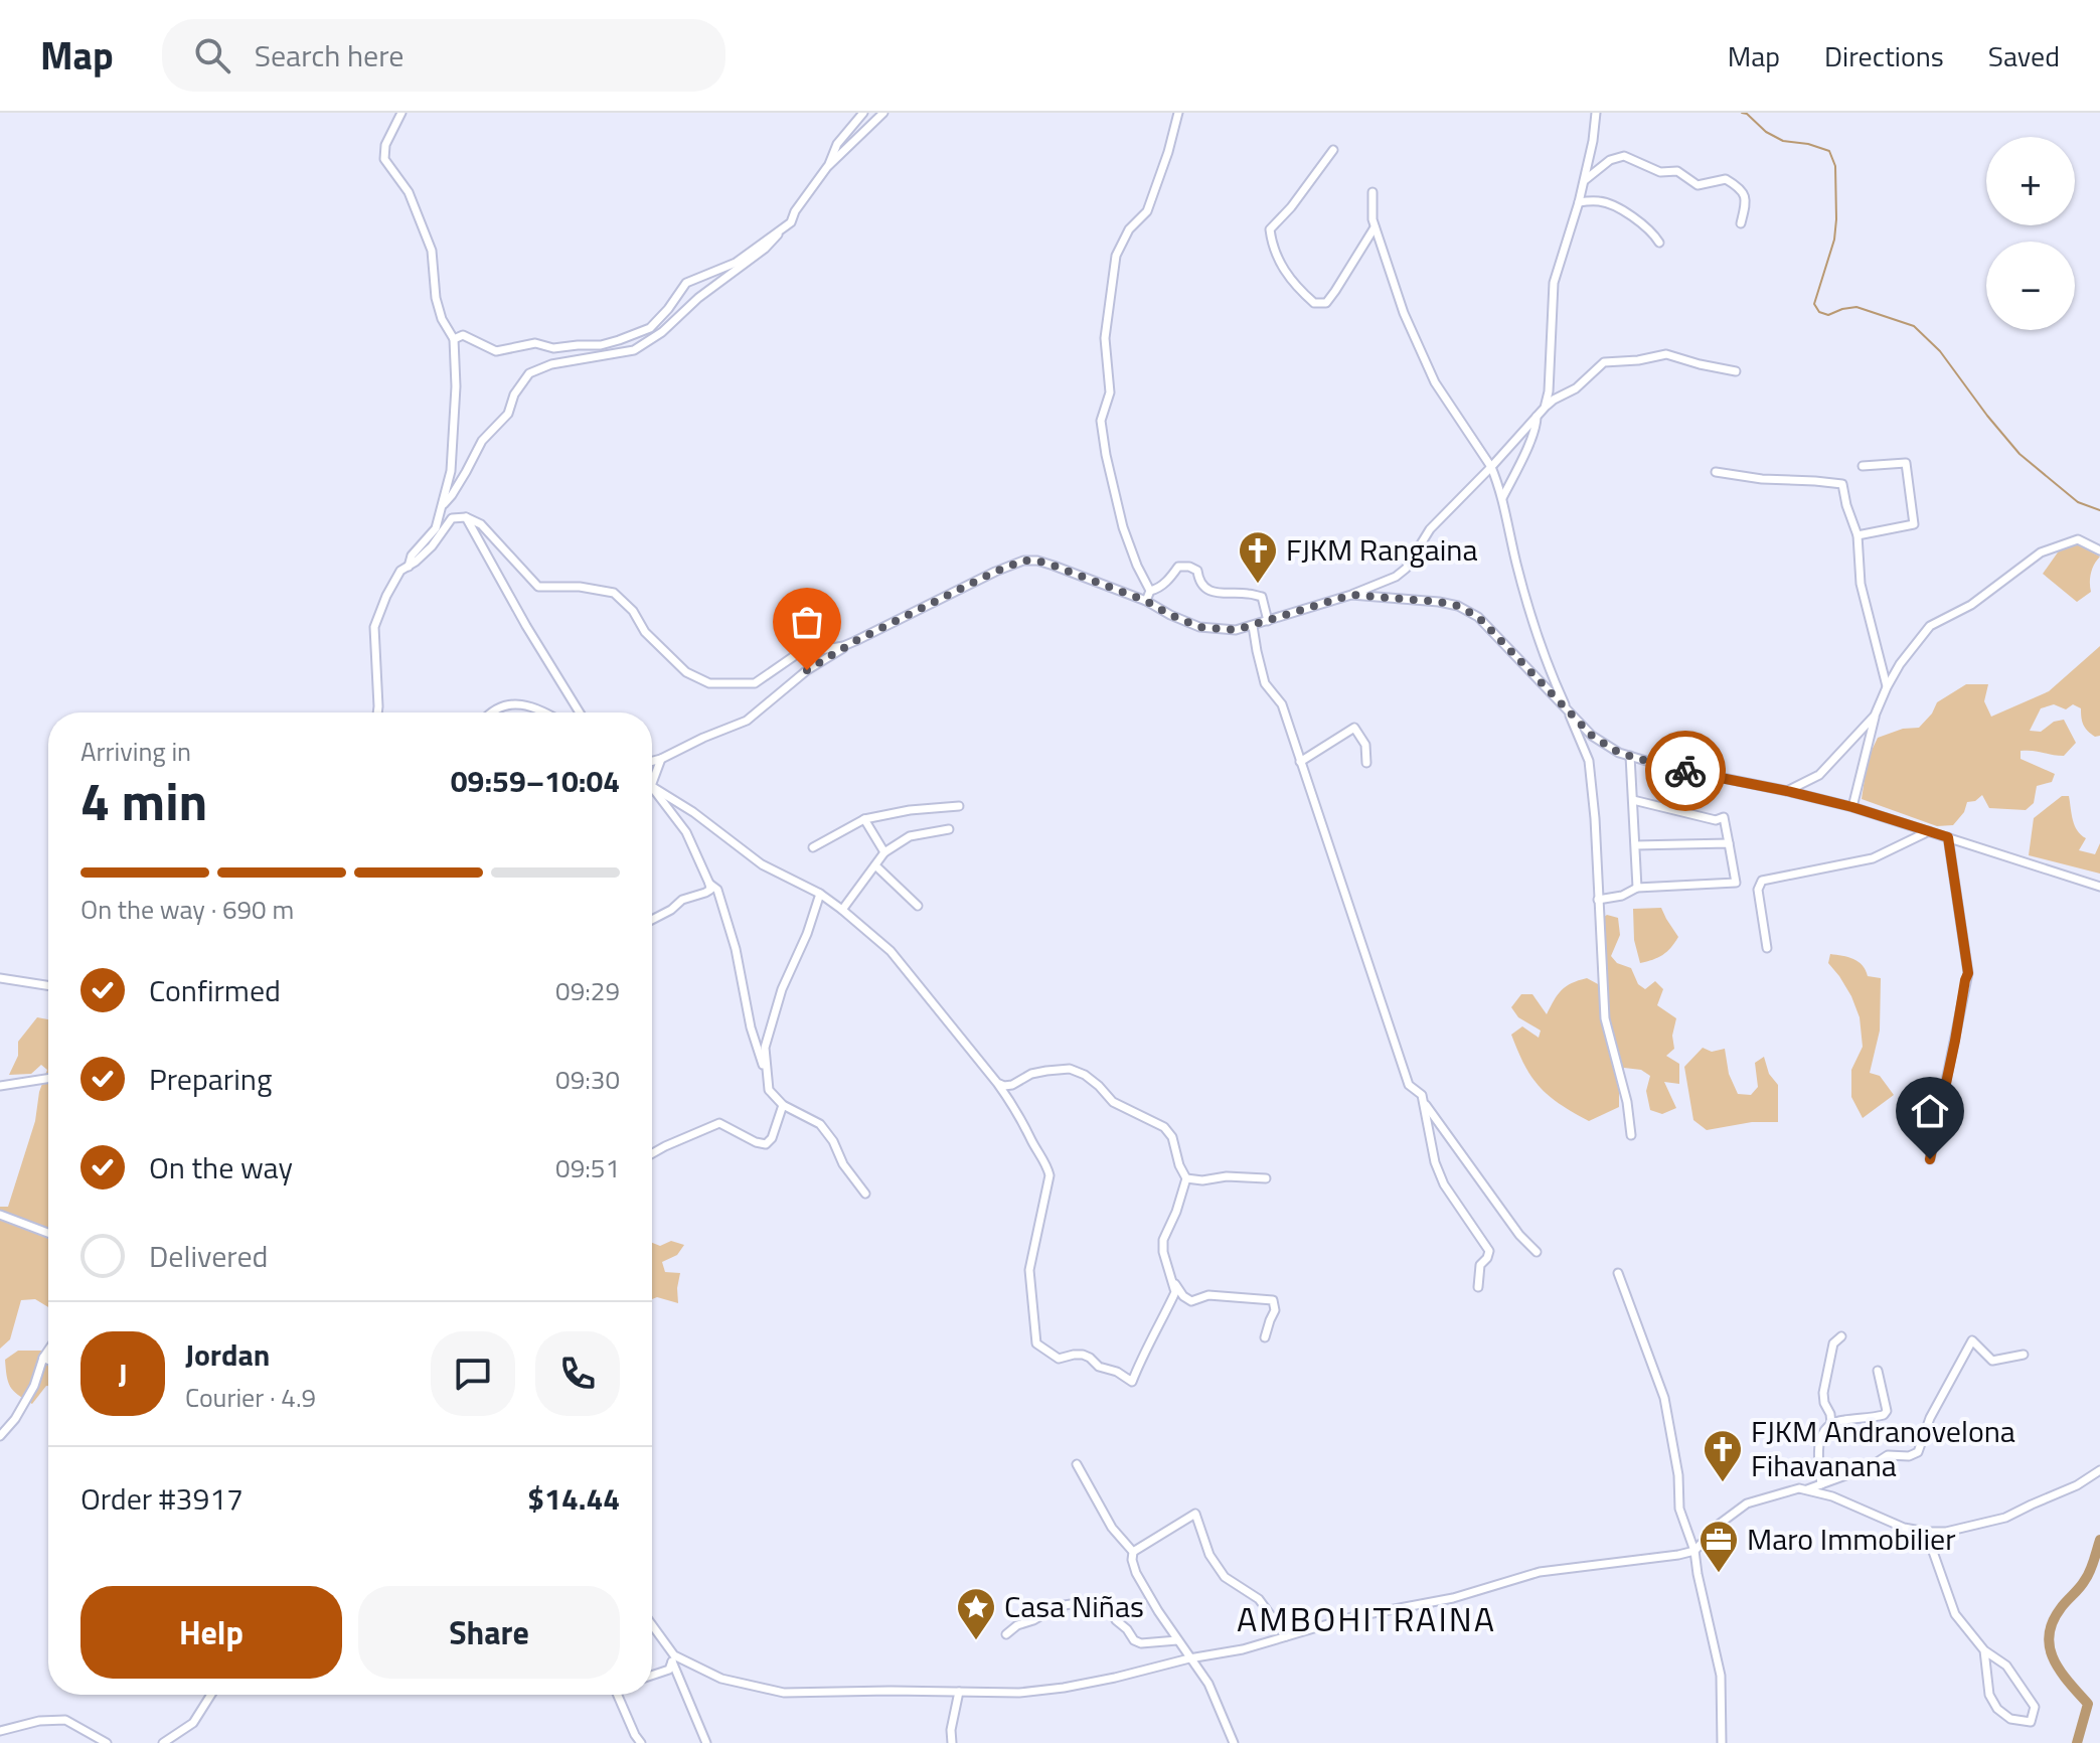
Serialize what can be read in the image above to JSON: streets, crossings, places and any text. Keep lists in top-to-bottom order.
{
  "districts": ["AMBOHITRAINA"],
  "places": {
    "church": ["FJKM Rangaina", "FJKM Andranovelona Fihavanana"],
    "office": ["Maro Immobilier"],
    "place": ["Casa Niñas"]
  },
  "page": {
    "header": "Map",
    "search": "Search here",
    "nav": ["Map", "Directions", "Saved"],
    "map_buttons": ["+", "−"],
    "heading": ["4 min", "Arriving in", "09:59–10:04"],
    "panel": [
      "Jordan",
      "Courier · 4.9",
      "Order #3917",
      "$14.44"
    ],
    "bar": "On the way · 690 m",
    "list": [
      ["Confirmed", "09:29"],
      ["Preparing", "09:30"],
      ["On the way", "09:51"],
      "Delivered"
    ],
    "round": "J",
    "buttons": ["Help", "Share"]
  }
}
